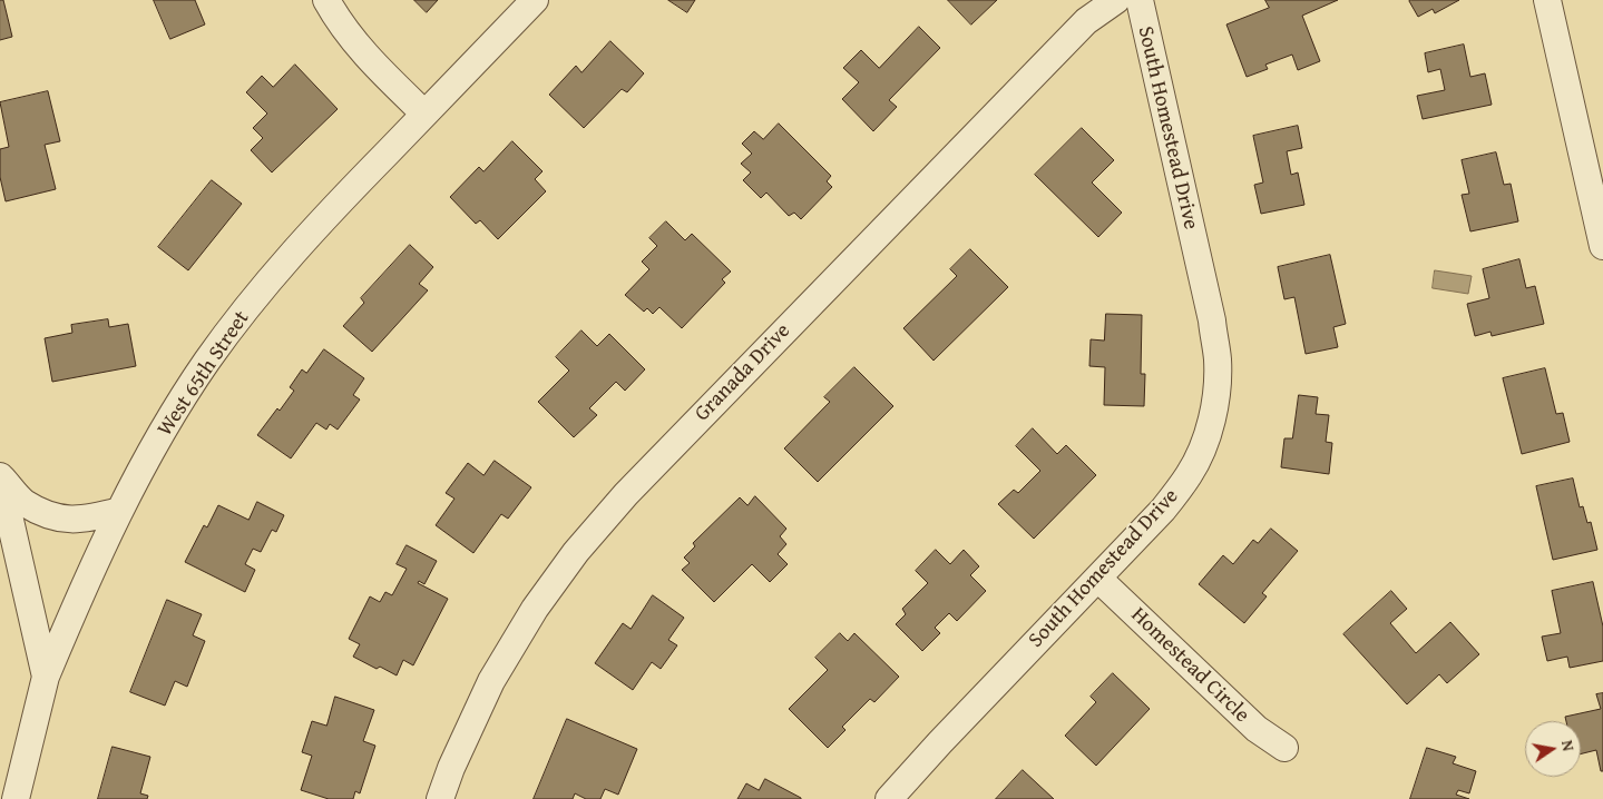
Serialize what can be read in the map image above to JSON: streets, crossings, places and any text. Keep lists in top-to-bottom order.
{
  "streets": {
    "street": [
      "South Homestead Drive",
      "Granada Drive",
      "West 65th Street",
      "Homestead Circle"
    ]
  },
  "crossings": [
    ["South Homestead Drive", "Homestead Circle"]
  ],
  "north": "right"
}
